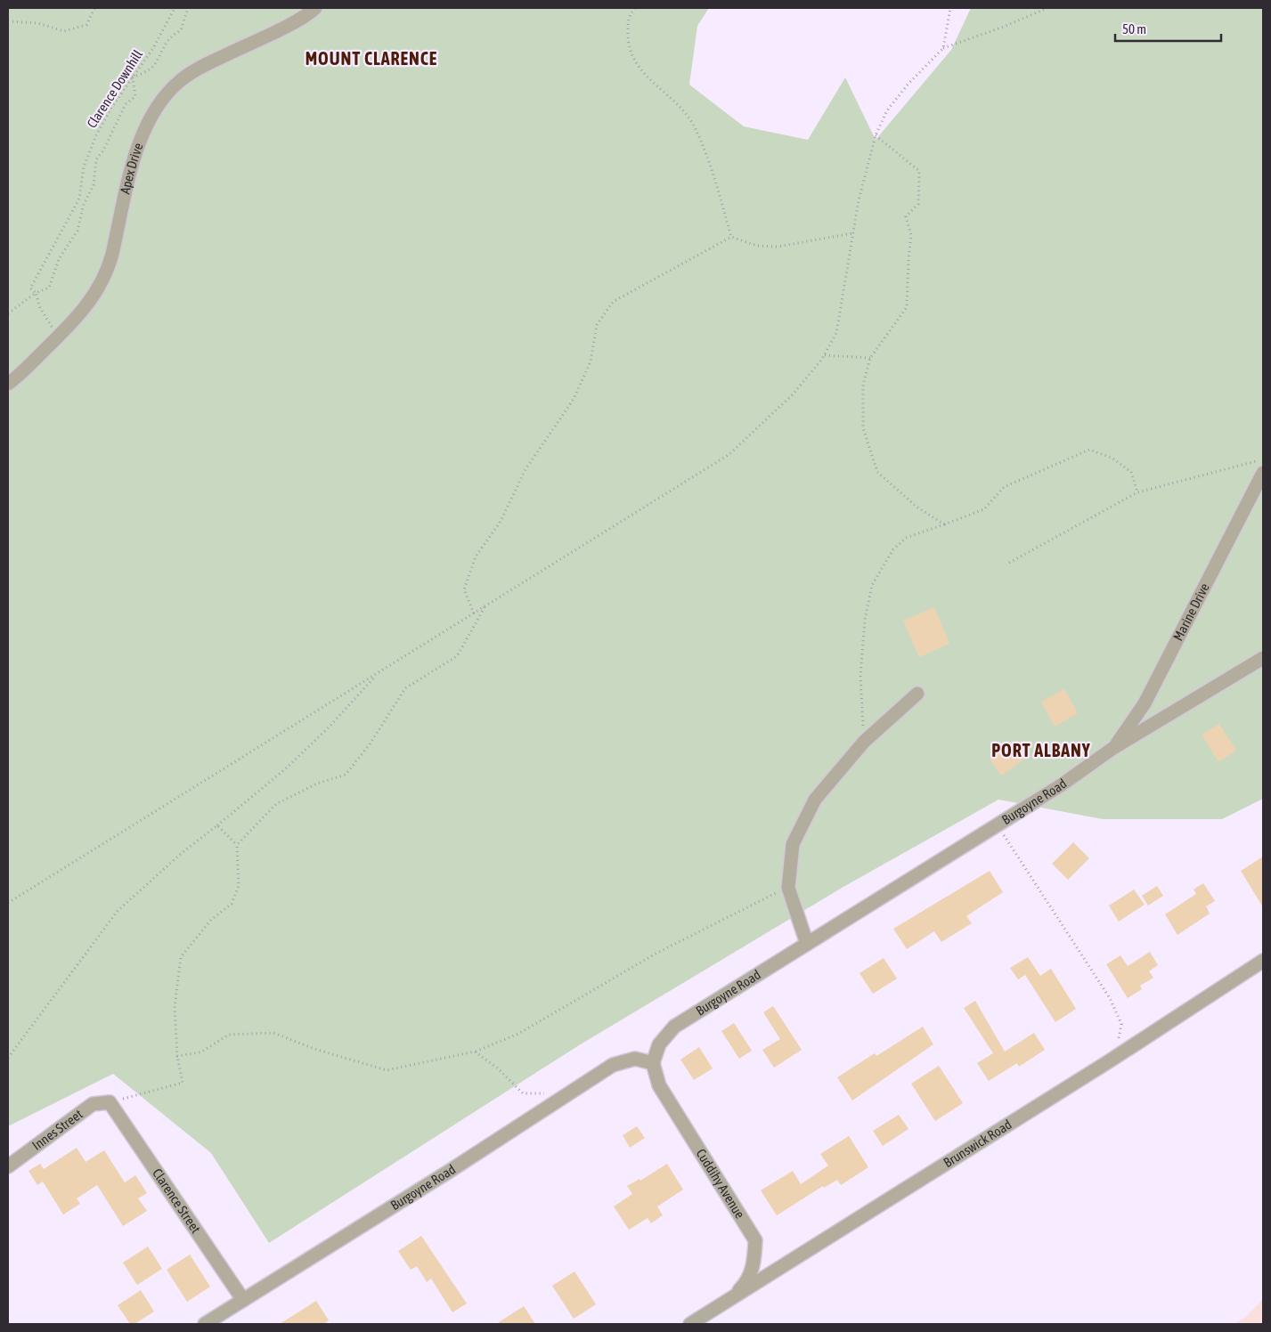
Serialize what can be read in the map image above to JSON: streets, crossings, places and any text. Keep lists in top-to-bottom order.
{
  "streets": {
    "street": [
      "Apex Drive",
      "Marine Drive",
      "Burgoyne Road",
      "Innes Street",
      "Brunswick Road",
      "Cuddihy Avenue",
      "Clarence Street"
    ],
    "path": ["Clarence Downhill"]
  },
  "crossings": [
    ["Marine Drive", "Burgoyne Road"],
    ["Burgoyne Road", "Cuddihy Avenue"],
    ["Burgoyne Road", "Clarence Street"],
    ["Innes Street", "Clarence Street"],
    ["Brunswick Road", "Cuddihy Avenue"]
  ],
  "districts": ["MOUNT CLARENCE", "PORT ALBANY"],
  "scale_bar": "50 m"
}
